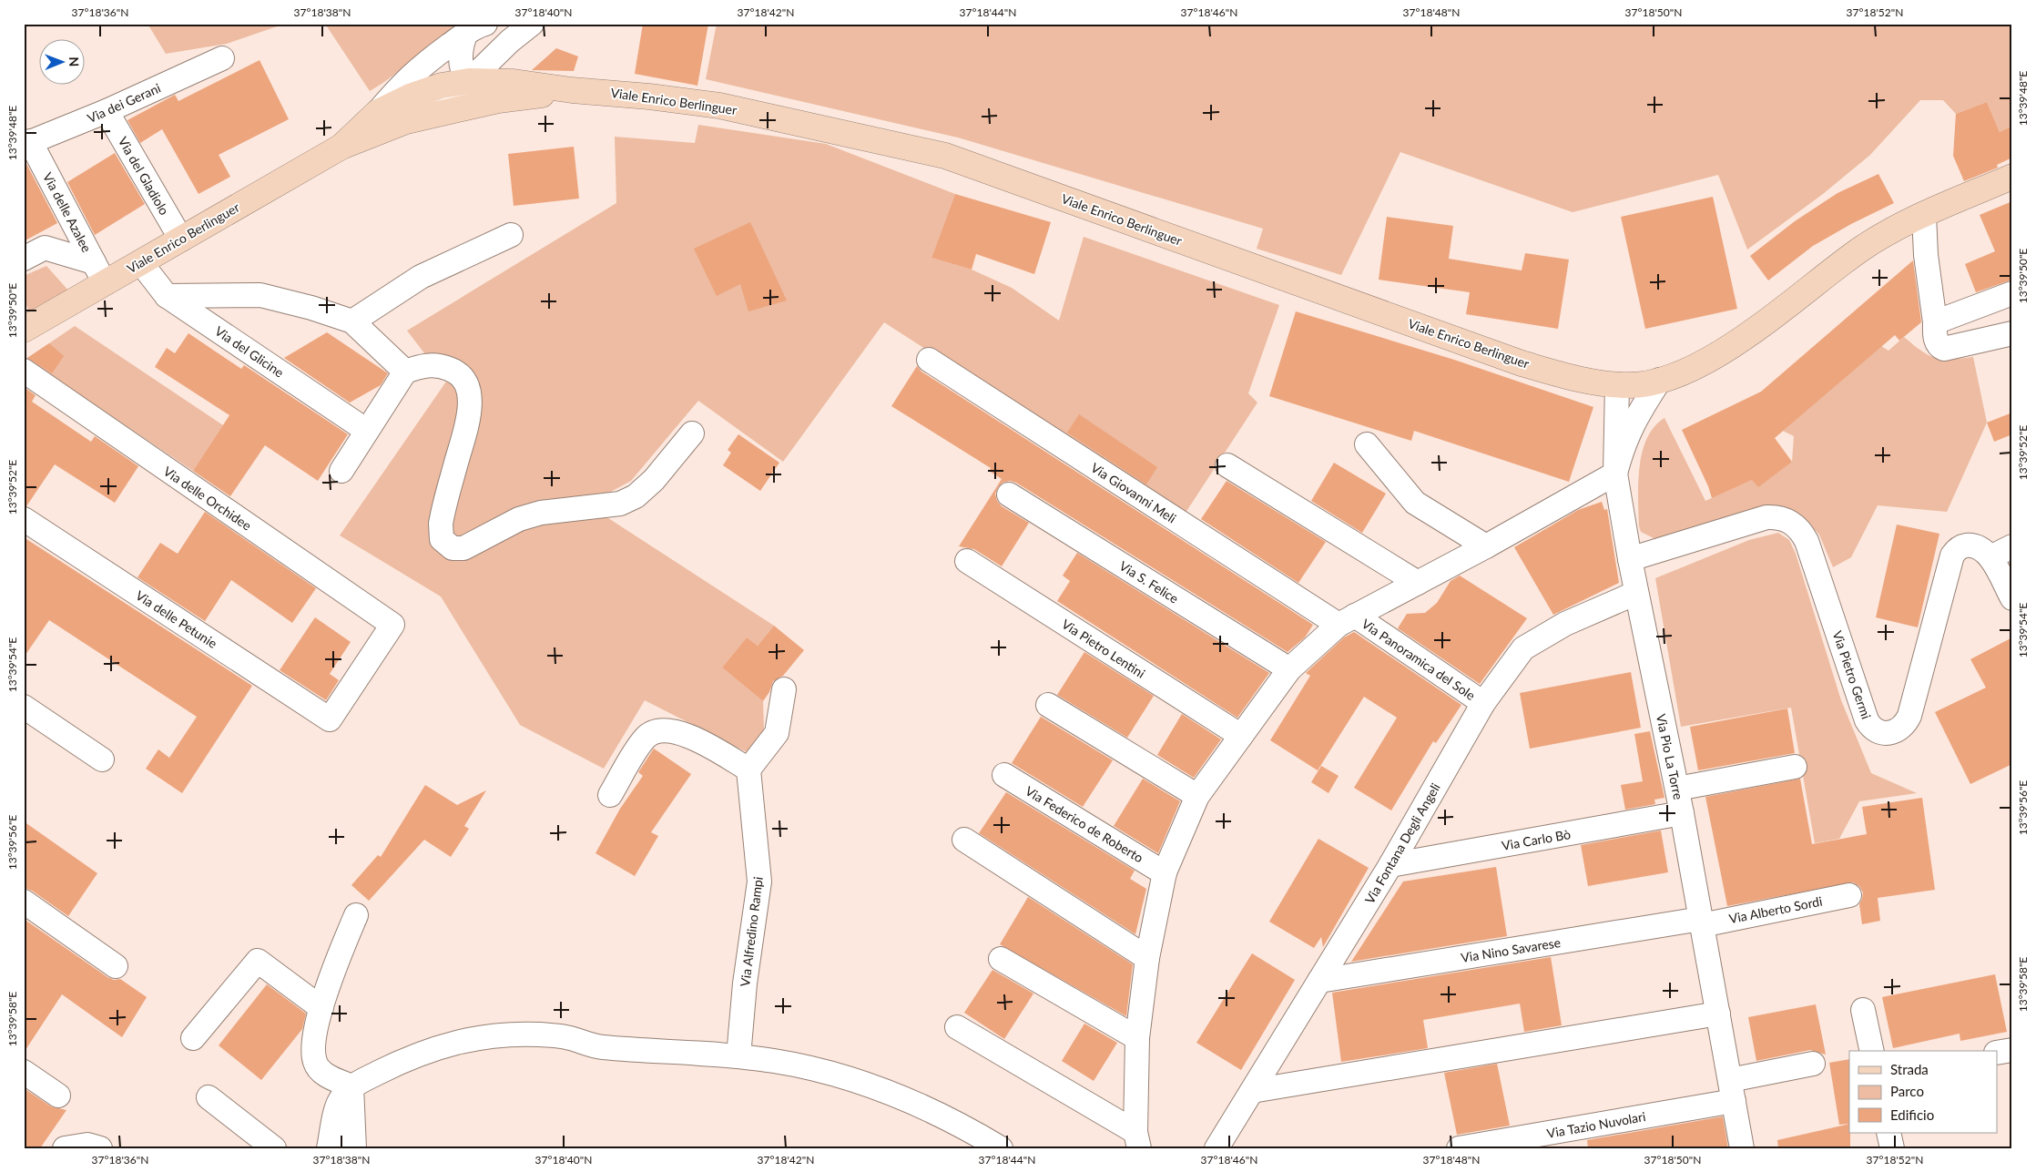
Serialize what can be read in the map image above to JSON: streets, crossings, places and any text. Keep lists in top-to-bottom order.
{
  "streets": {
    "main road": ["Viale Enrico Berlinguer"],
    "street": [
      "Via dei Gerani",
      "Via del Gladiolo",
      "Via delle Azalee",
      "Via del Glicine",
      "Via Giovanni Meli",
      "Via delle Orchidee",
      "Via S. Felice",
      "Via delle Petunie",
      "Via Pietro Lentini",
      "Via Panoramica del Sole",
      "Via Pietro Germi",
      "Via Pio La Torre",
      "Via Federico de Roberto",
      "Via Carlo Bò",
      "Via Fontana Degli Angeli",
      "Via Alberto Sordi",
      "Via Alfredino Rampi",
      "Via Nino Savarese",
      "Via Tazio Nuvolari"
    ]
  },
  "crossings": [
    ["Viale Enrico Berlinguer", "Via del Gladiolo"],
    ["Viale Enrico Berlinguer", "Via delle Azalee"],
    ["Viale Enrico Berlinguer", "Via del Glicine"],
    ["Via dei Gerani", "Via del Gladiolo"],
    ["Via dei Gerani", "Via delle Azalee"],
    ["Via Giovanni Meli", "Via Panoramica del Sole"],
    ["Via delle Orchidee", "Via delle Petunie"],
    ["Via Panoramica del Sole", "Via Fontana Degli Angeli"],
    ["Via Pietro Germi", "Via Pio La Torre"],
    ["Via Pio La Torre", "Via Carlo Bò"],
    ["Via Pio La Torre", "Via Fontana Degli Angeli"],
    ["Via Pio La Torre", "Via Alberto Sordi"],
    ["Via Pio La Torre", "Via Nino Savarese"],
    ["Via Pio La Torre", "Via Tazio Nuvolari"],
    ["Via Carlo Bò", "Via Fontana Degli Angeli"],
    ["Via Fontana Degli Angeli", "Via Nino Savarese"],
    ["Via Alberto Sordi", "Via Nino Savarese"]
  ],
  "legend": ["Strada", "Parco", "Edificio"],
  "north": "right",
  "coordinates": [
    "37°18'36\"N",
    "37°18'38\"N",
    "37°18'40\"N",
    "37°18'42\"N",
    "37°18'44\"N",
    "37°18'46\"N",
    "37°18'48\"N",
    "37°18'50\"N",
    "37°18'52\"N",
    "13°39'48\"E",
    "13°39'50\"E",
    "13°39'52\"E",
    "13°39'54\"E",
    "13°39'56\"E",
    "13°39'58\"E"
  ]
}
